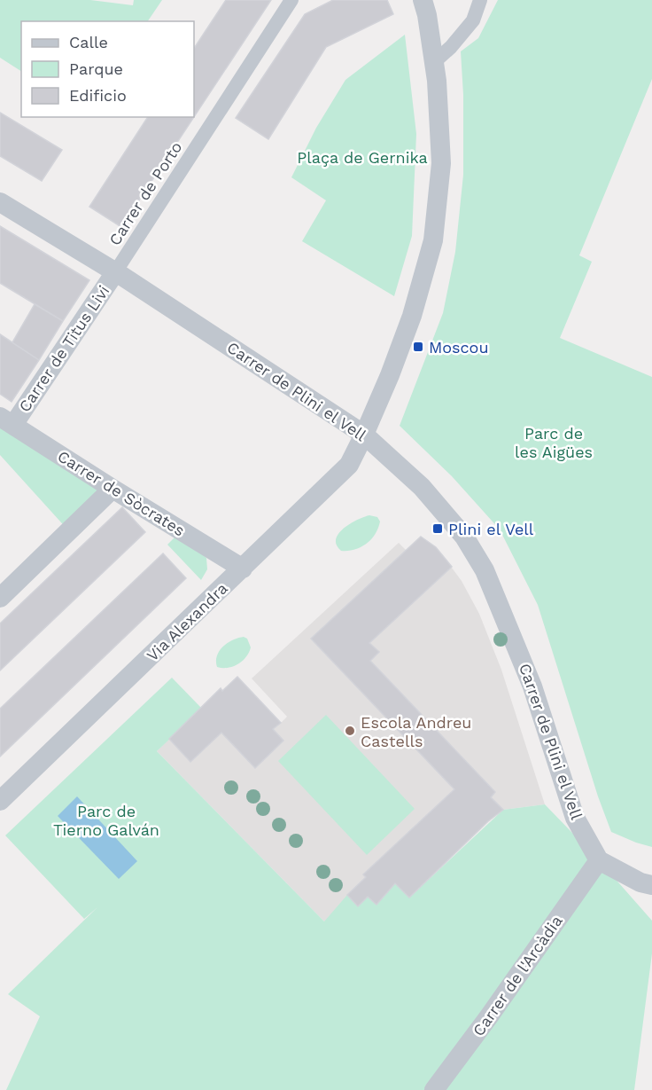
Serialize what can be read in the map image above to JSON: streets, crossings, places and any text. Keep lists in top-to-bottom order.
{
  "streets": {
    "street": [
      "Carrer de Porto",
      "Carrer de Titus Livi",
      "Carrer de Plini el Vell",
      "Carrer de Sòcrates",
      "Via Alexandra",
      "Carrer de l'Arcàdia"
    ]
  },
  "crossings": [
    ["Carrer de Porto", "Carrer de Titus Livi"],
    ["Carrer de Porto", "Carrer de Plini el Vell"],
    ["Carrer de Titus Livi", "Carrer de Plini el Vell"],
    ["Carrer de Titus Livi", "Carrer de Sòcrates"],
    ["Carrer de Plini el Vell", "Via Alexandra"],
    ["Carrer de Plini el Vell", "Carrer de l'Arcàdia"],
    ["Carrer de Sòcrates", "Via Alexandra"]
  ],
  "parks": ["Plaça de Gernika", "Parc de les Aigües", "Parc de Tierno Galván"],
  "places": {
    "transit": ["Moscou", "Plini el Vell"],
    "other": ["Escola Andreu Castells"]
  },
  "legend": ["Calle", "Parque", "Edificio"]
}
